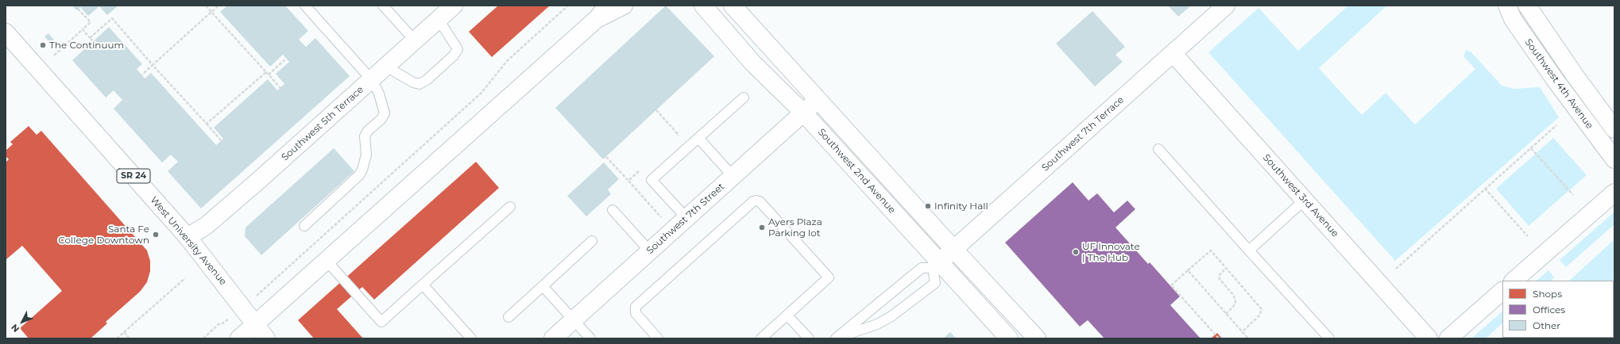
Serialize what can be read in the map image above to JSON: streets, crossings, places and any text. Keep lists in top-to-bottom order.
{
  "streets": {
    "street": [
      "Southwest 4th Avenue",
      "Southwest 5th Terrace",
      "Southwest 7th Terrace",
      "Southwest 2nd Avenue",
      "SR 24",
      "Southwest 3rd Avenue",
      "Southwest 7th Street",
      "West University Avenue"
    ]
  },
  "crossings": [
    ["Southwest 5th Terrace", "West University Avenue"],
    ["Southwest 7th Terrace", "Southwest 2nd Avenue"],
    ["Southwest 7th Terrace", "Southwest 3rd Avenue"],
    ["Southwest 2nd Avenue", "Southwest 7th Street"]
  ],
  "places": [
    "The Continuum",
    "Infinity Hall",
    "Ayers Plaza Parking lot",
    "Santa Fe College Downtown",
    "UF Innovate | The Hub"
  ],
  "legend": ["Shops", "Offices", "Other"],
  "north": "bottom left"
}
